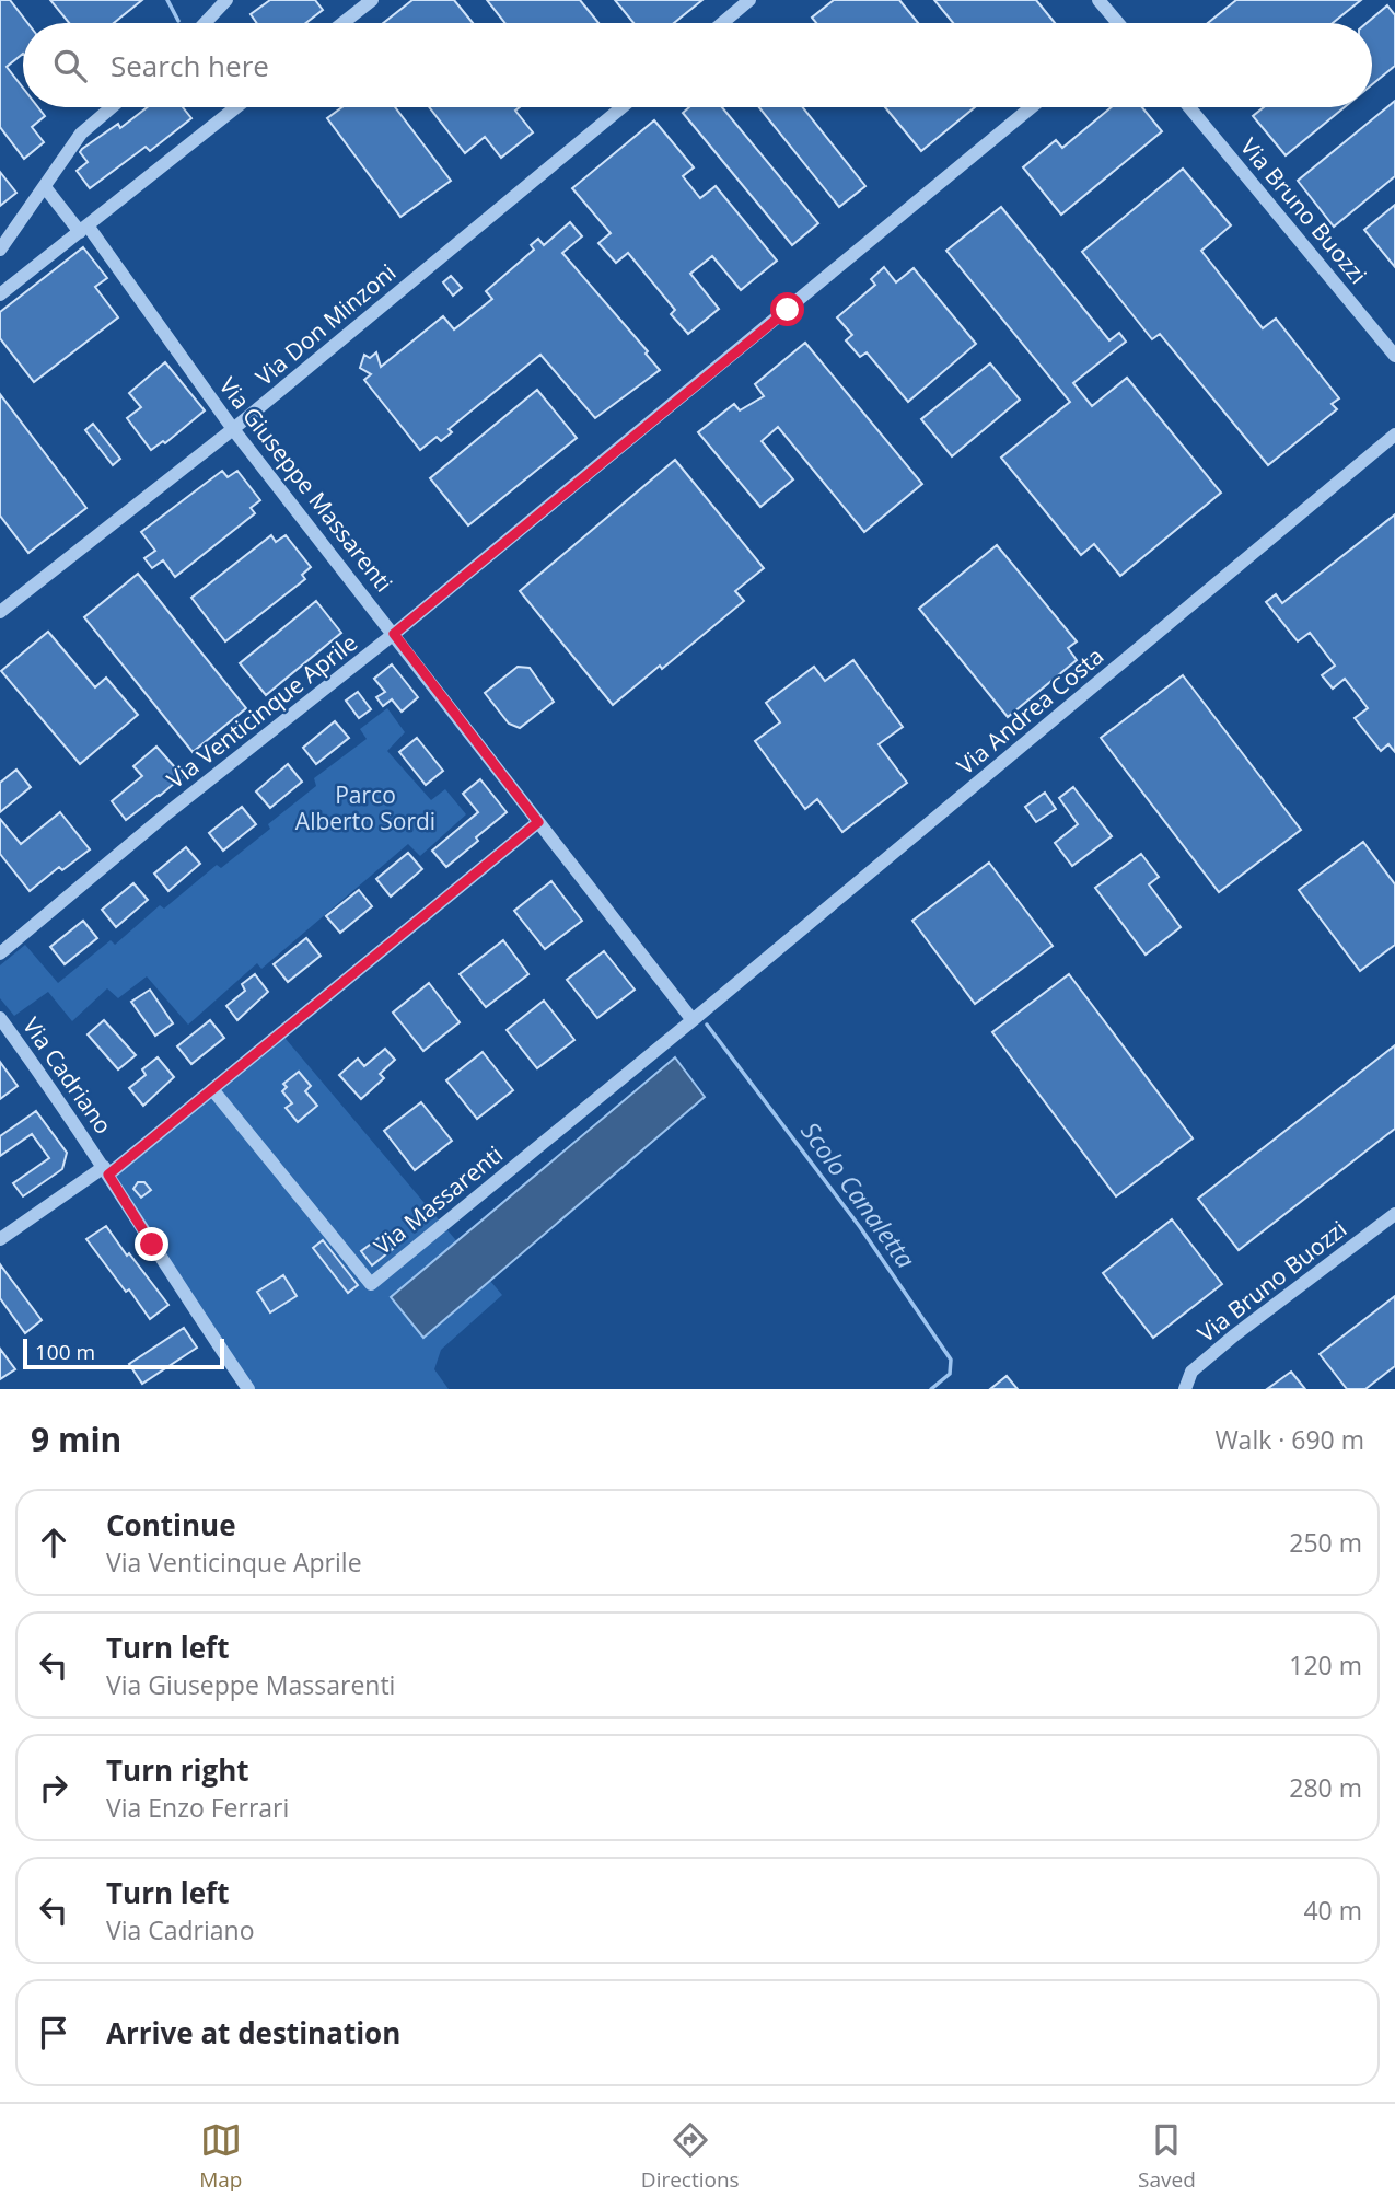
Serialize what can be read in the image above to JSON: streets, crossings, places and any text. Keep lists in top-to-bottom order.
{
  "streets": {
    "street": [
      "Via Bruno Buozzi",
      "Via Don Minzoni",
      "Via Giuseppe Massarenti",
      "Via Venticinque Aprile",
      "Via Andrea Costa",
      "Via Cadriano",
      "Via Massarenti"
    ]
  },
  "crossings": [
    ["Via Don Minzoni", "Via Giuseppe Massarenti"],
    ["Via Giuseppe Massarenti", "Via Venticinque Aprile"],
    ["Via Giuseppe Massarenti", "Via Andrea Costa"],
    ["Via Giuseppe Massarenti", "Via Massarenti"],
    ["Via Andrea Costa", "Via Massarenti"]
  ],
  "water": ["Scolo Canaletta"],
  "parks": ["Parco Alberto Sordi"],
  "scale_bar": "100 m",
  "page": {
    "search": "Search here",
    "scale": "100 m",
    "heading": ["9 min", "Walk · 690 m"],
    "list": [
      ["Continue", "Via Venticinque Aprile", "250 m"],
      ["Turn left", "Via Giuseppe Massarenti", "120 m"],
      ["Turn right", "Via Enzo Ferrari", "280 m"],
      ["Turn left", "Via Cadriano", "40 m"],
      "Arrive at destination"
    ],
    "nav": ["Map", "Directions", "Saved"]
  }
}
